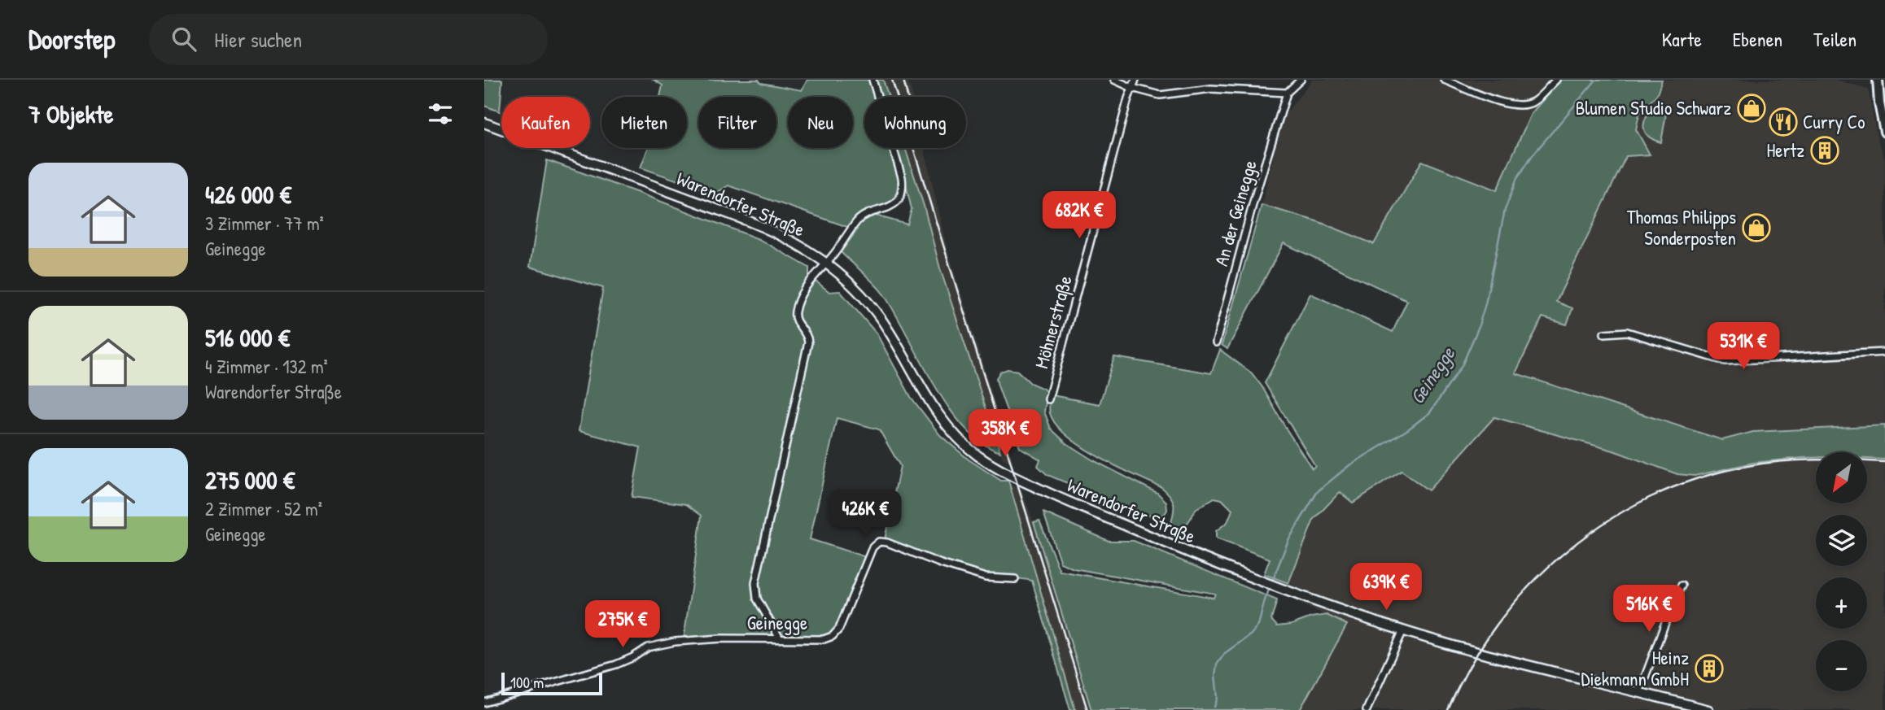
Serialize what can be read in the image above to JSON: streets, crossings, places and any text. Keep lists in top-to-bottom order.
{
  "streets": {
    "street": [
      "Warendorfer Straße",
      "An der Geinegge",
      "Möhnerstraße",
      "Geinegge"
    ]
  },
  "water": ["Geinegge"],
  "places": {
    "shop": ["Blumen Studio Schwarz", "Thomas Philipps Sonderposten"],
    "restaurant": ["Curry Co"],
    "building": ["Hertz", "Heinz Diekmann GmbH"]
  },
  "scale_bar": "100 m",
  "north": "bottom left",
  "page": {
    "header": "Doorstep",
    "search": "Hier suchen",
    "nav": ["Karte", "Ebenen", "Teilen"],
    "heading": "7 Objekte",
    "chip": [
      "Kaufen",
      "Mieten",
      "Filter",
      "Neu",
      "Wohnung"
    ],
    "list": [
      {
        "name": "426 000 €",
        "note": "3 Zimmer · 77 m² · Geinegge"
      },
      {
        "name": "516 000 €",
        "note": "4 Zimmer · 132 m² · Warendorfer Straße"
      },
      {
        "name": "275 000 €",
        "note": "2 Zimmer · 52 m² · Geinegge"
      }
    ],
    "price": [
      "682K €",
      "531K €",
      "358K €",
      "426K €",
      "639K €",
      "516K €",
      "275K €"
    ],
    "map_buttons": ["+", "−"],
    "scale": "100 m"
  }
}
